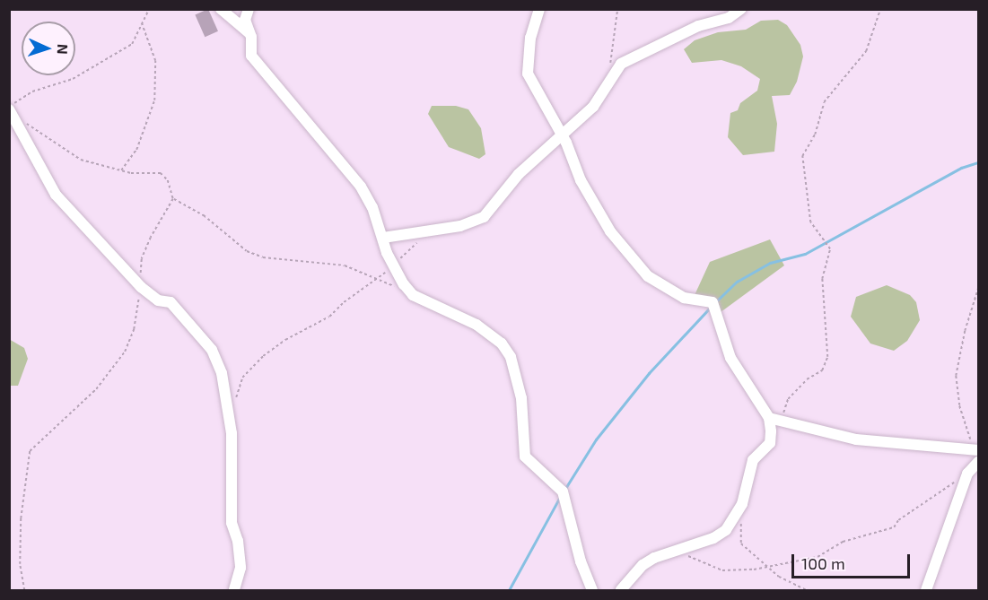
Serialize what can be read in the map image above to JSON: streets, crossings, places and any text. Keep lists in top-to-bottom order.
{
  "scale_bar": "100 m",
  "north": "right"
}
